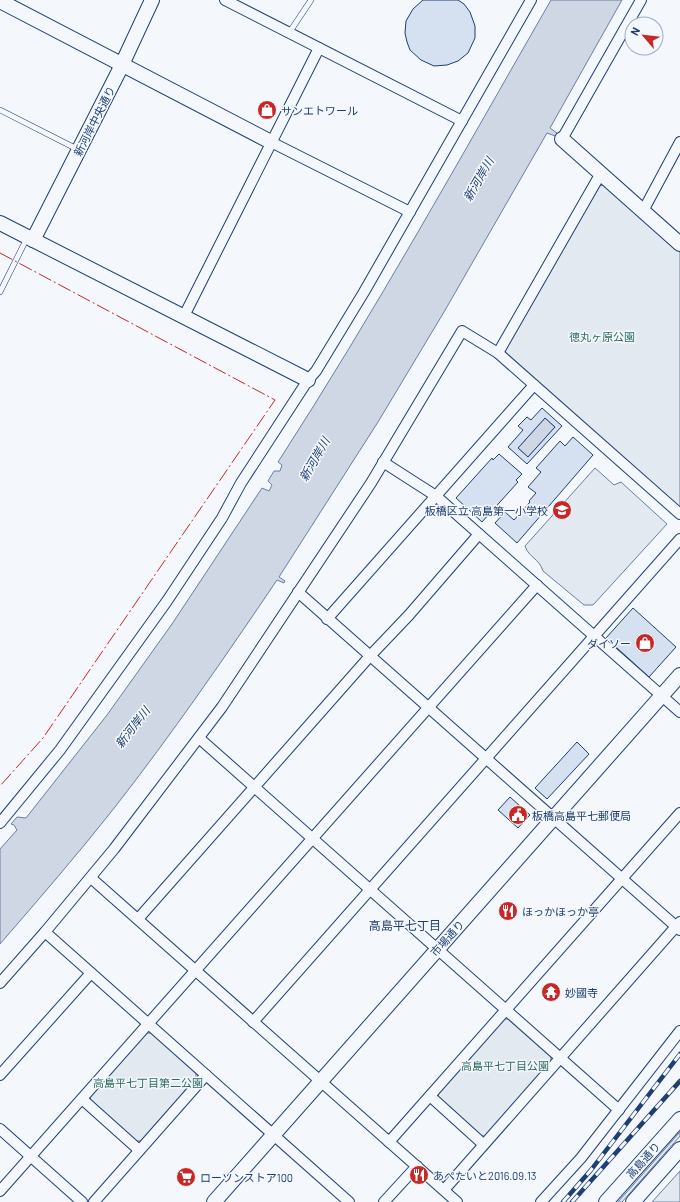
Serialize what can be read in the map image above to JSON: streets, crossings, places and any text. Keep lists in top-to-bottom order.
{
  "streets": {
    "street": ["新河岸中央通り", "市場通り", "高島通り"]
  },
  "districts": ["高島平七丁目"],
  "water": ["新河岸川"],
  "parks": ["徳丸ヶ原公園", "高島平七丁目公園", "高島平七丁目第二公園"],
  "places": {
    "shop": ["サンエトワール", "ダイソー"],
    "school or university": ["板橋区立 高島第一小学校"],
    "public building": ["板橋高島平七郵便局"],
    "restaurant": ["ほっかほっか亭", "あぺたいと2016.09.13"],
    "temple": ["妙國寺"],
    "supermarket": ["ローソンストア100"]
  },
  "north": "top left"
}
